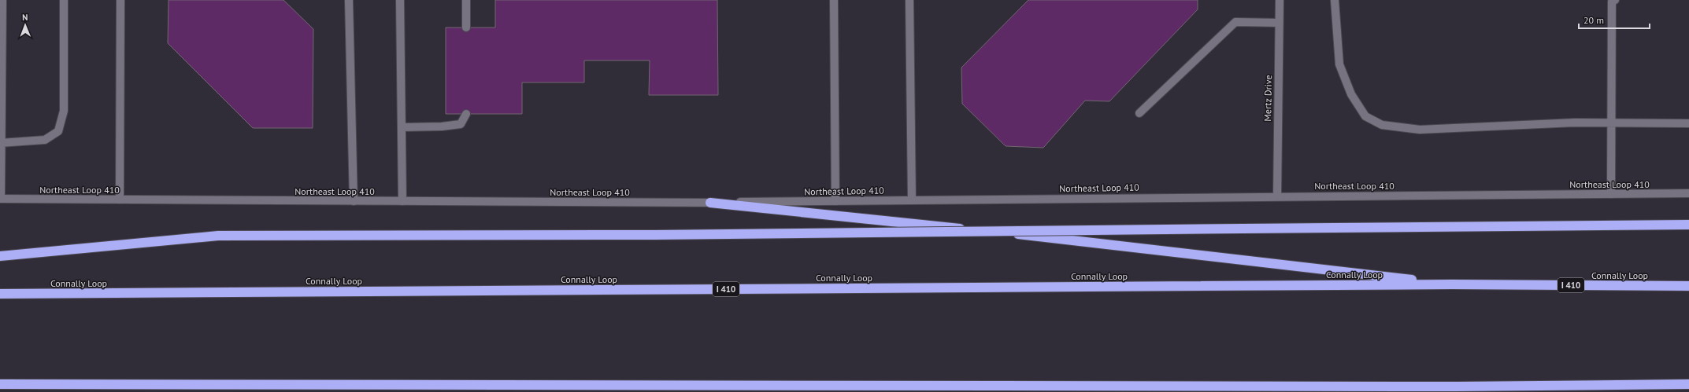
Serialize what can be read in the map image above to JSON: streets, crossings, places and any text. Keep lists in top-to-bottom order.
{
  "streets": {
    "highway": ["Connally Loop", "I 410"],
    "main road": ["Mertz Drive", "Northeast Loop 410"]
  },
  "crossings": [
    ["Mertz Drive", "Northeast Loop 410"]
  ],
  "scale_bar": "20 m",
  "north": "top"
}
